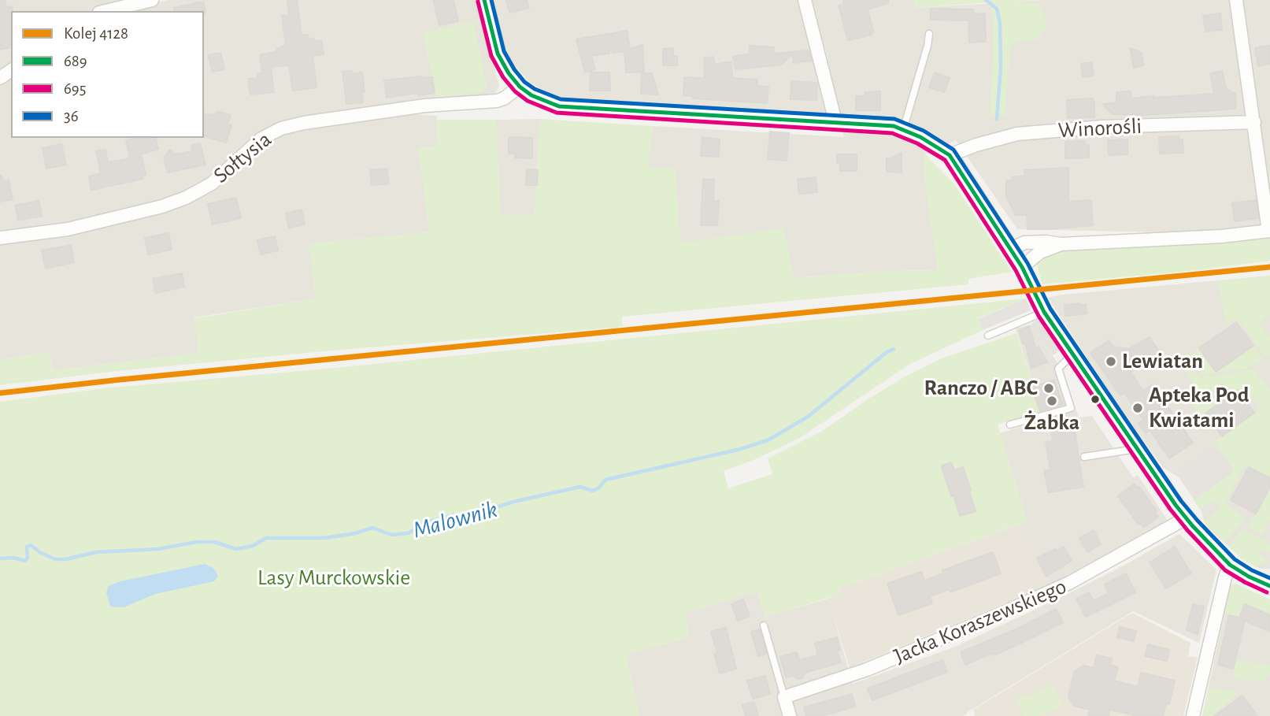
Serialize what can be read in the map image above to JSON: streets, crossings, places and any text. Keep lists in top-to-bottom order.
{
  "streets": {
    "street": ["Winorośli", "Sołtysia", "Jacka Koraszewskiego"]
  },
  "water": ["Malownik"],
  "parks": ["Lasy Murckowskie"],
  "places": [
    "Lewiatan",
    "Ranczo / ABC",
    "Żabka",
    "Apteka Pod Kwiatami"
  ],
  "lines": [
    "transit line 689",
    "transit line 36",
    "transit line 695",
    "rail line 4128"
  ],
  "legend": [
    "Kolej 4128",
    "689",
    "695",
    "36"
  ]
}
